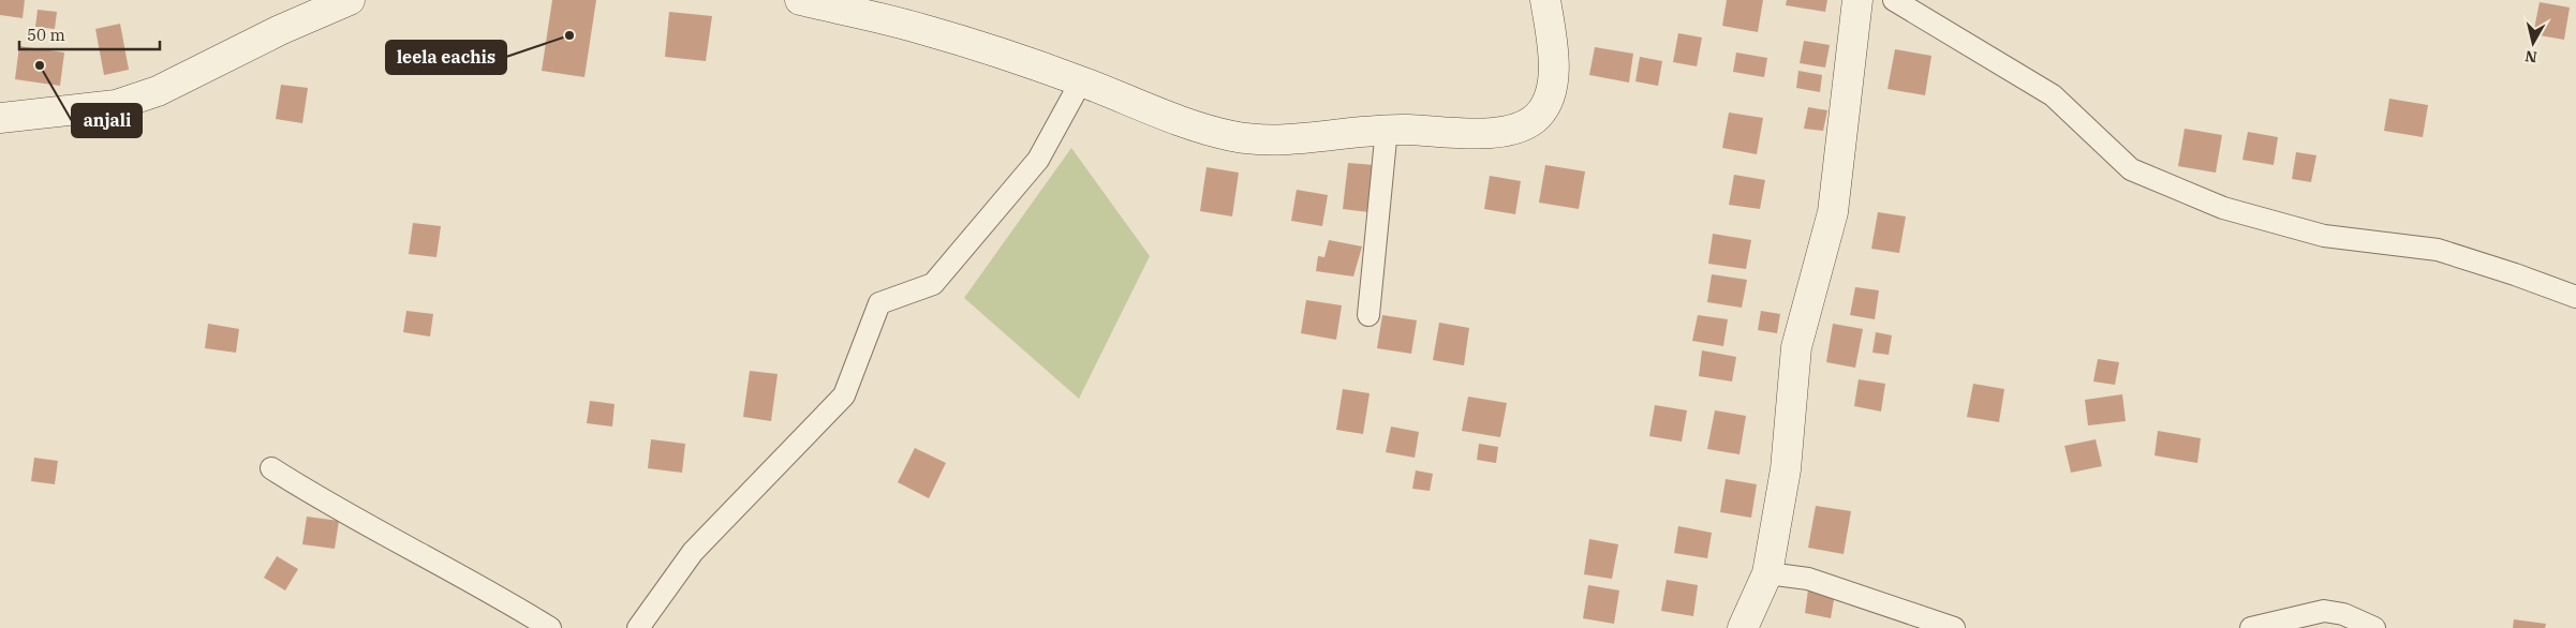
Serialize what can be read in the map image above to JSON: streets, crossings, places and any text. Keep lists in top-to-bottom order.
{
  "places": ["leela eachis", "anjali"],
  "scale_bar": "50 m",
  "north": "bottom"
}
